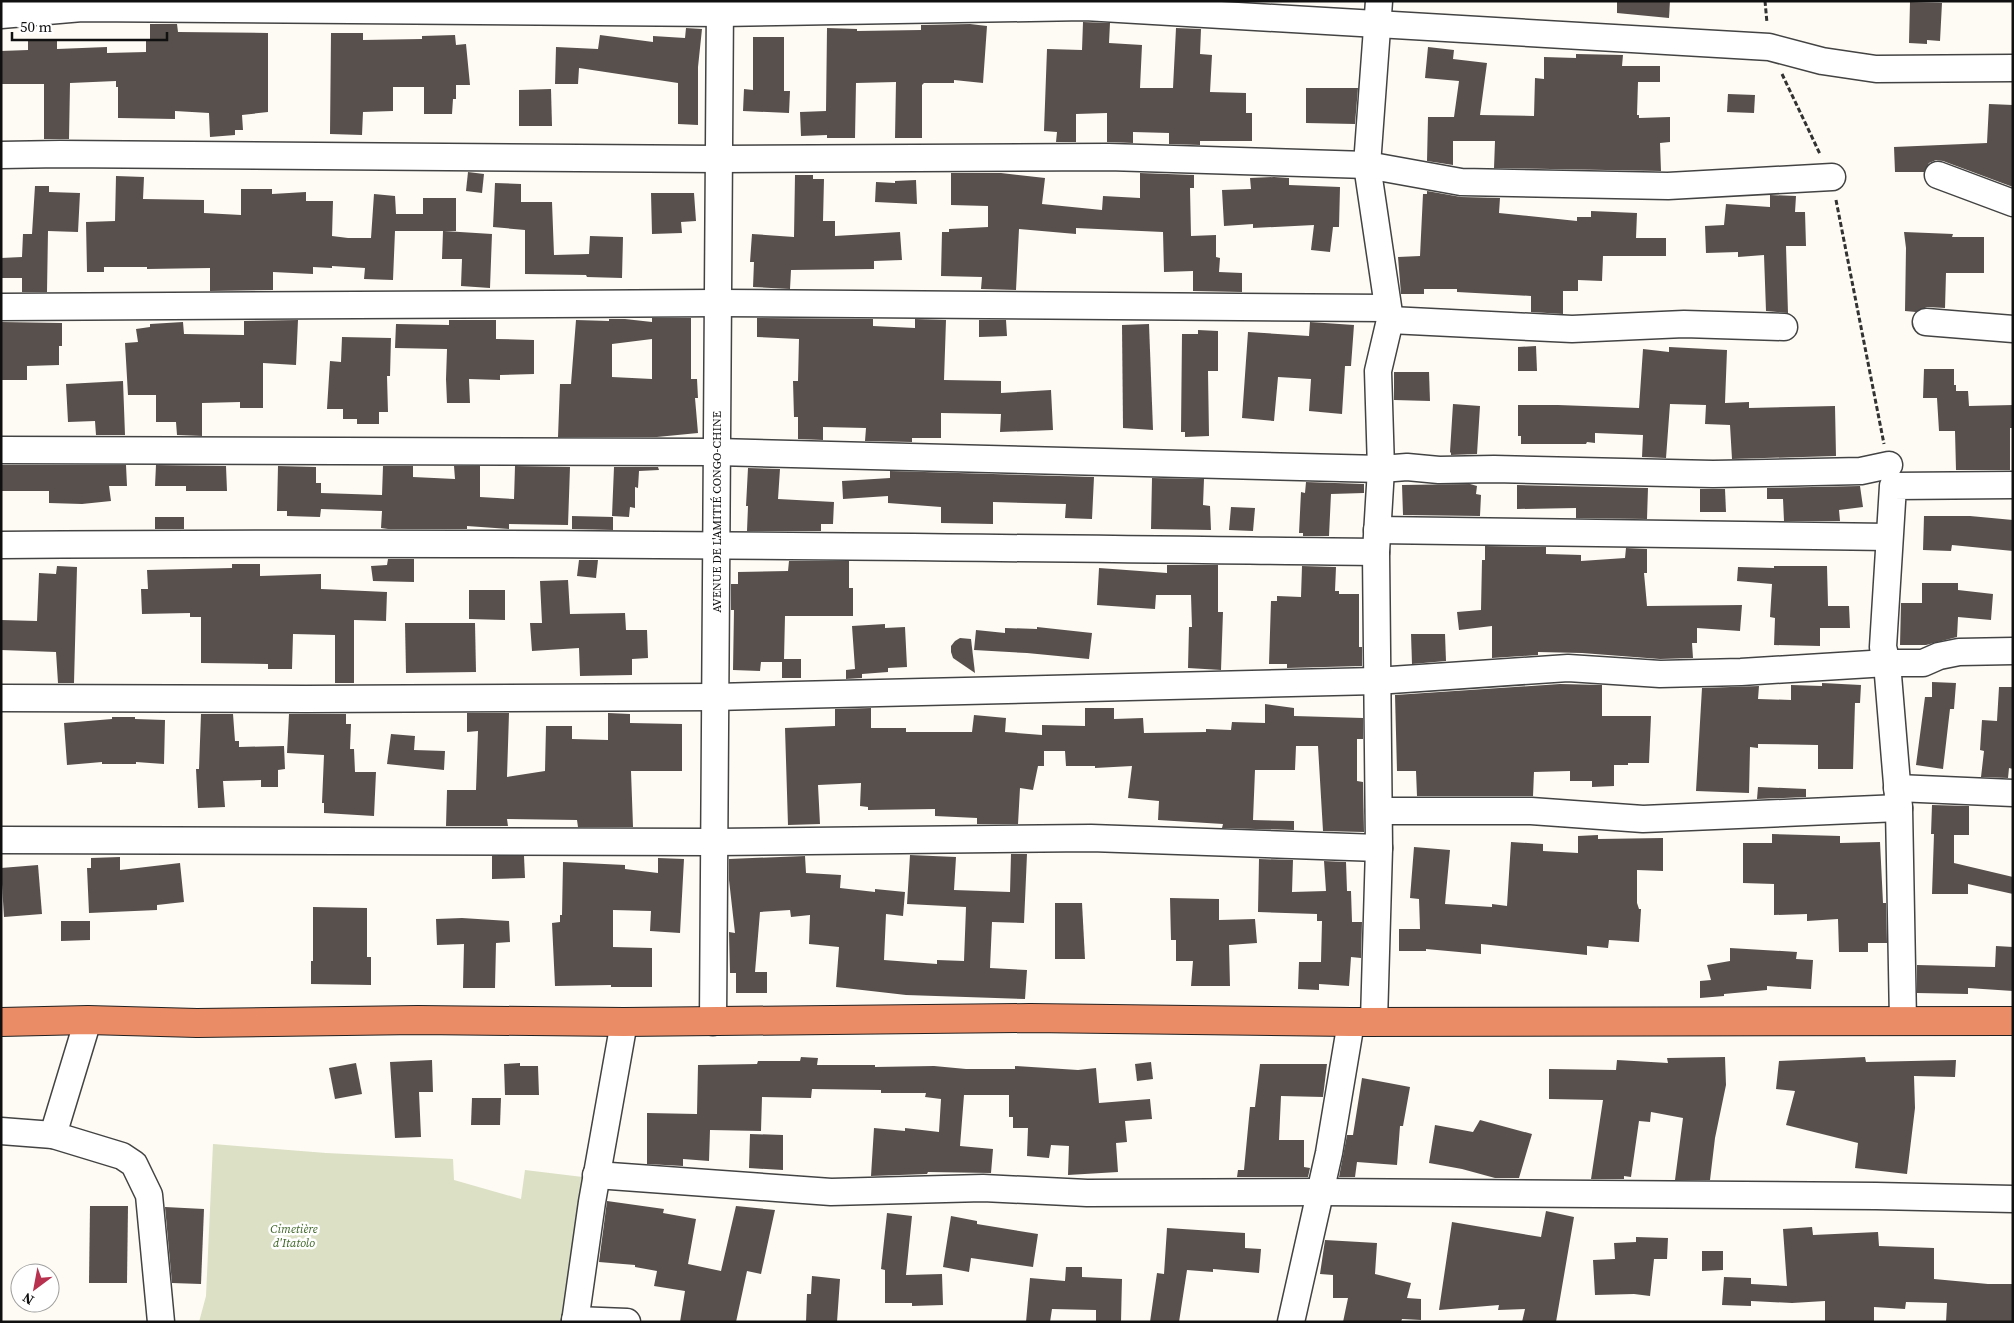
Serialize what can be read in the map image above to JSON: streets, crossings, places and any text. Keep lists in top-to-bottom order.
{
  "streets": {
    "street": ["AVENUE DE L'AMITIÉ CONGO-CHINE"]
  },
  "parks": ["Cimetière d'Itatolo"],
  "scale_bar": "50 m",
  "north": "bottom left"
}
